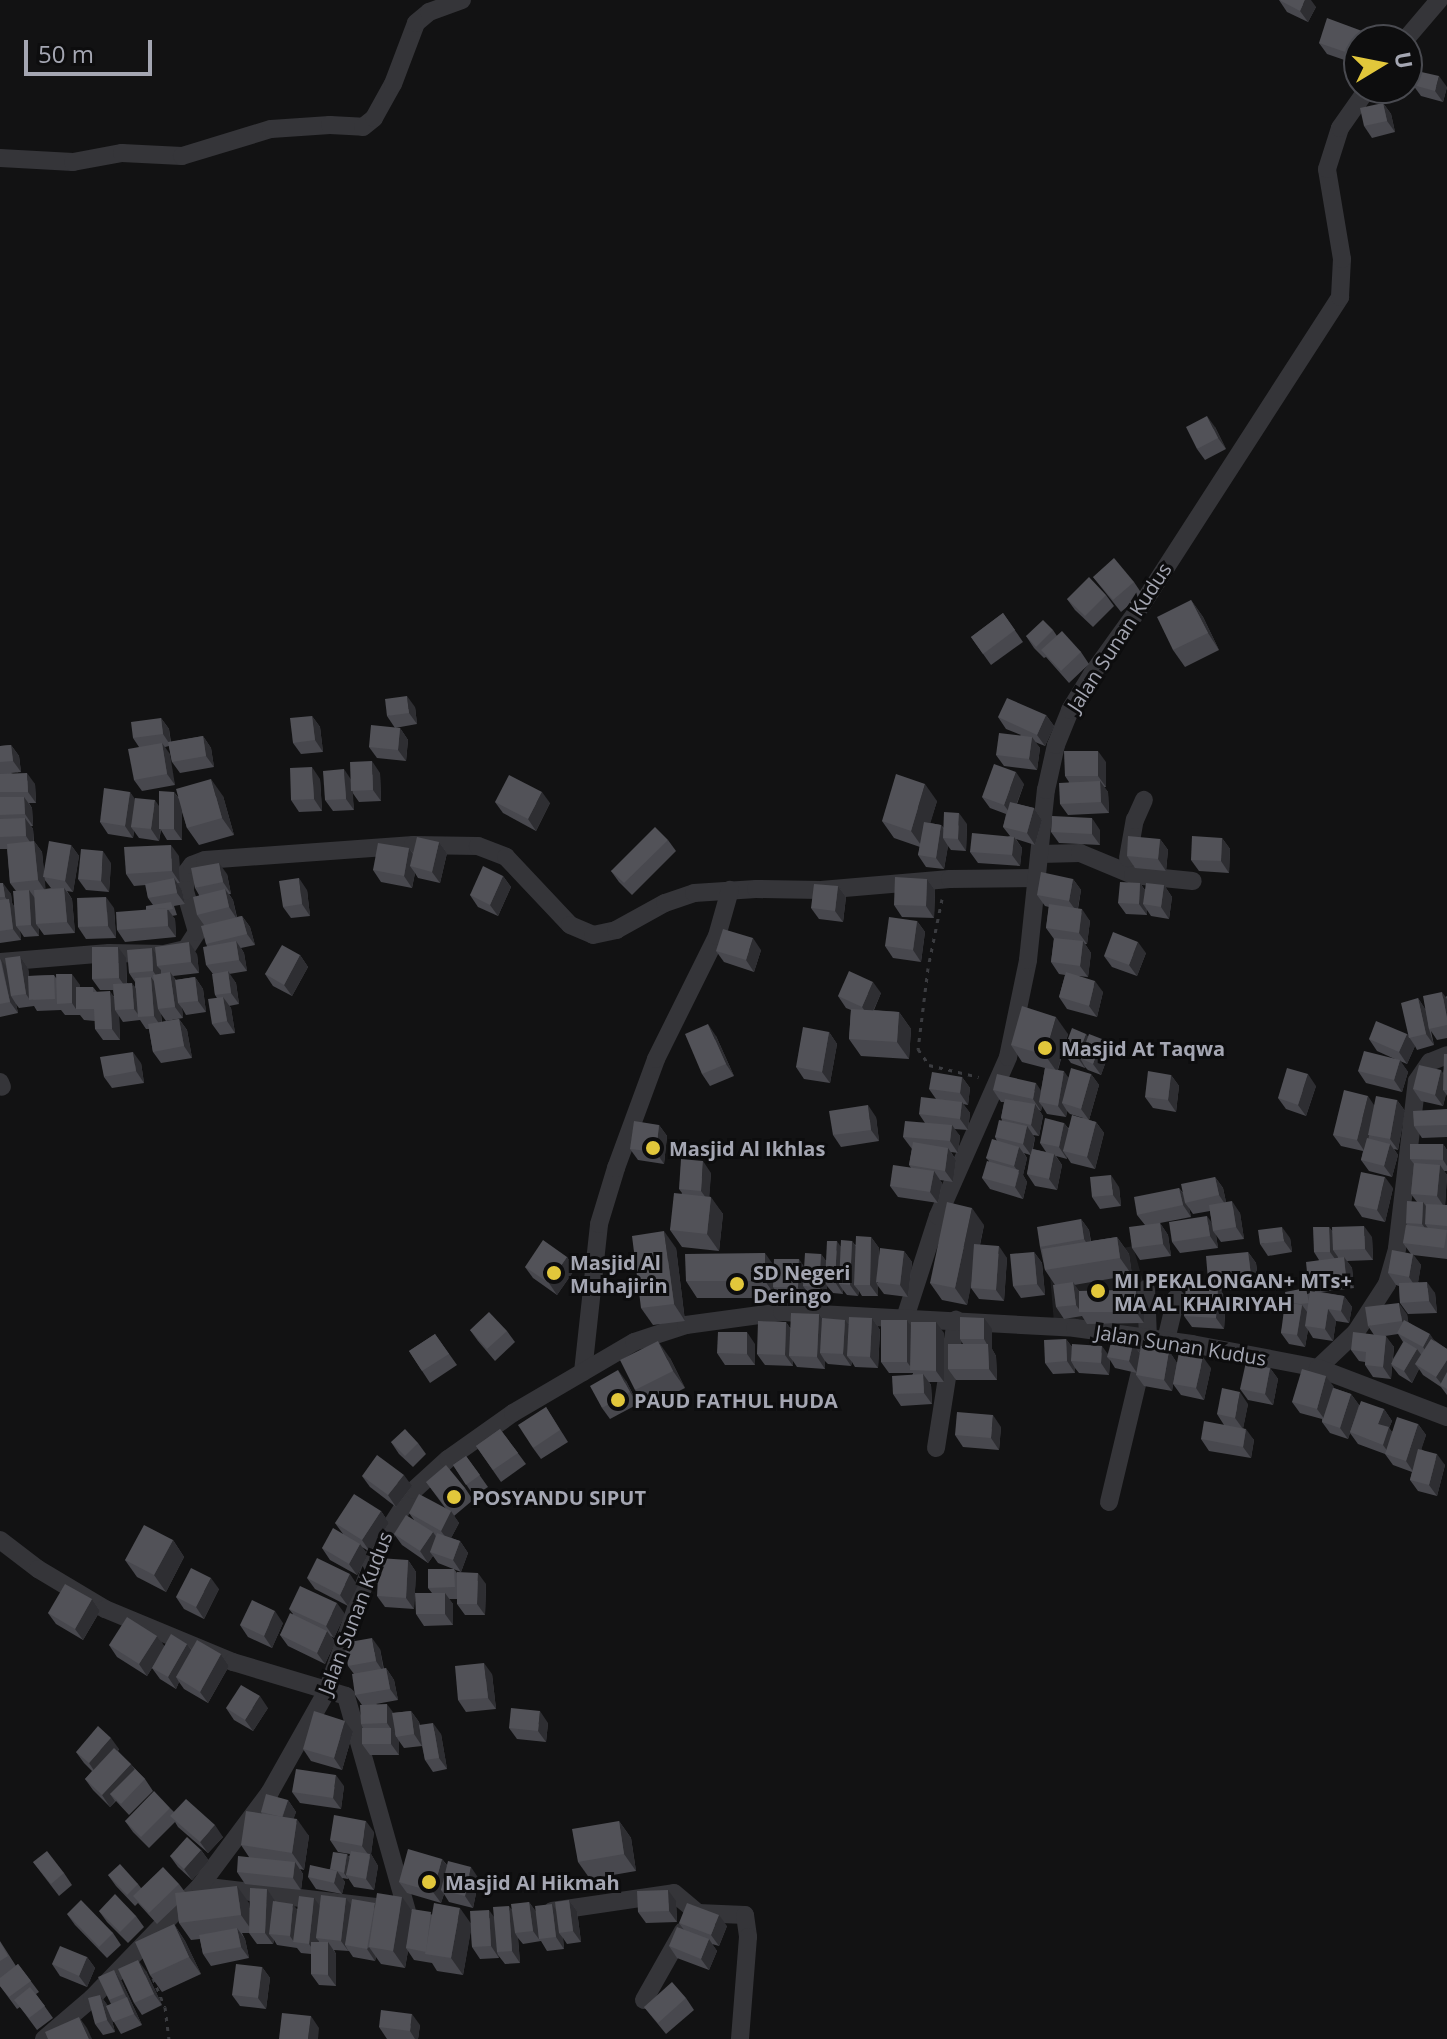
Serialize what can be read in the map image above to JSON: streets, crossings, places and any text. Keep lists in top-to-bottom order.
{
  "streets": {
    "street": ["Jalan Sunan Kudus"]
  },
  "places": [
    "Masjid At Taqwa",
    "Masjid Al Ikhlas",
    "Masjid Al Muhajirin",
    "SD Negeri Deringo",
    "MI PEKALONGAN+ MTs+ MA AL KHAIRIYAH",
    "PAUD FATHUL HUDA",
    "POSYANDU SIPUT",
    "Masjid Al Hikmah"
  ],
  "scale_bar": "50 m",
  "north": "right"
}
